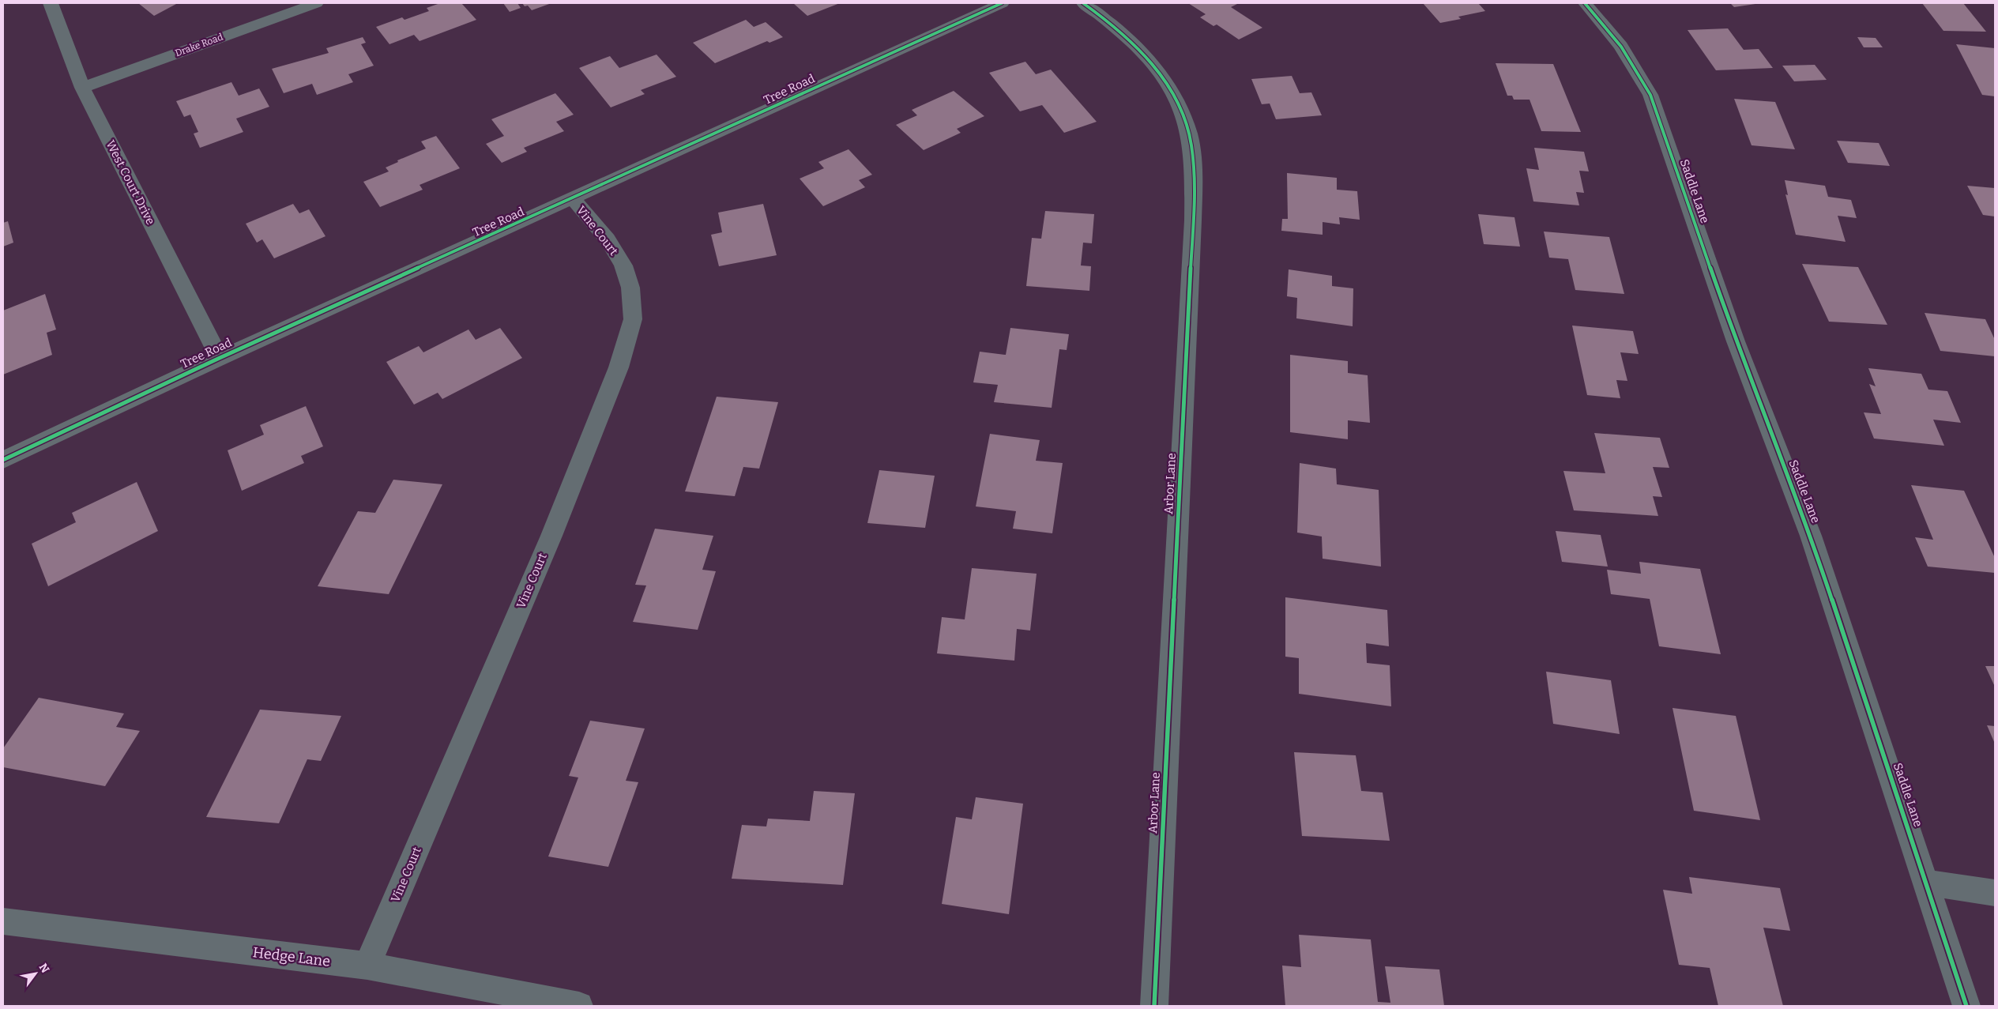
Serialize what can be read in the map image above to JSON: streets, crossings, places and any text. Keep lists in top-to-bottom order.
{
  "streets": {
    "street": [
      "Drake Road",
      "Tree Road",
      "West Court Drive",
      "Saddle Lane",
      "Vine Court",
      "Arbor Lane",
      "Hedge Lane"
    ]
  },
  "crossings": [
    ["Drake Road", "West Court Drive"],
    ["Tree Road", "West Court Drive"],
    ["Tree Road", "Vine Court"],
    ["Vine Court", "Hedge Lane"]
  ],
  "north": "top right"
}
